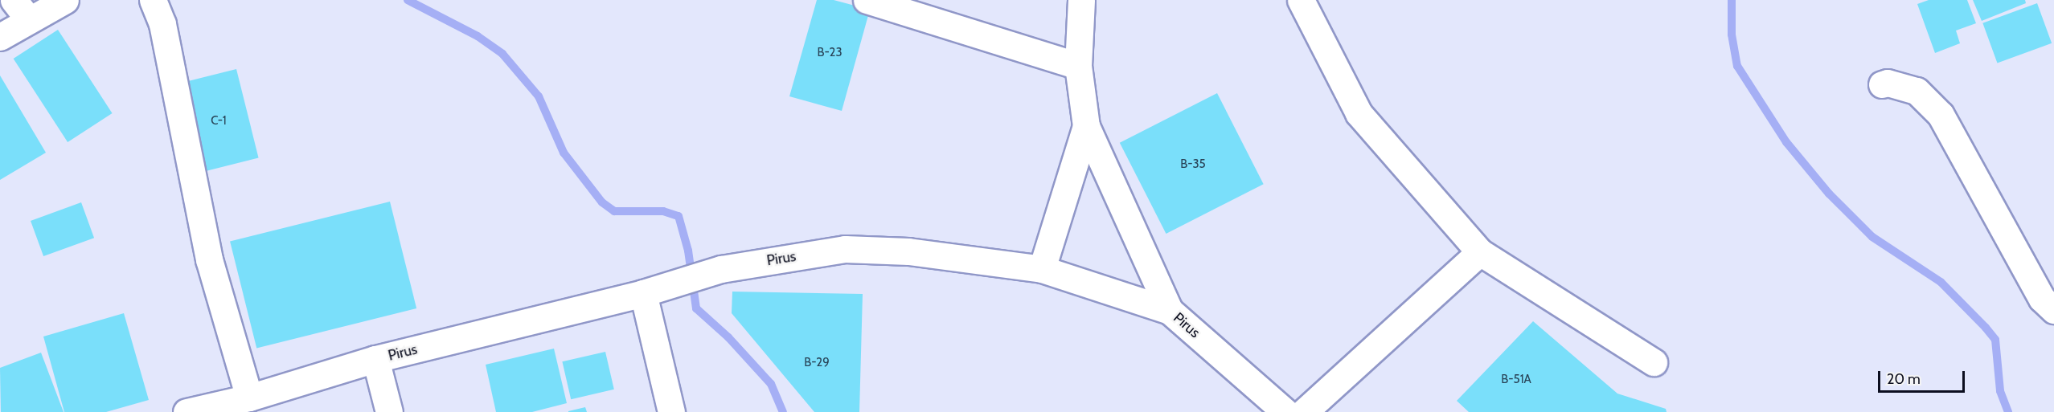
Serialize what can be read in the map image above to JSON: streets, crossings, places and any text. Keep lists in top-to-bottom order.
{
  "streets": {
    "street": ["Pirus"]
  },
  "house_numbers": [
    "B-23",
    "C-1",
    "B-35",
    "B-29",
    "B-51A"
  ],
  "scale_bar": "20 m"
}
